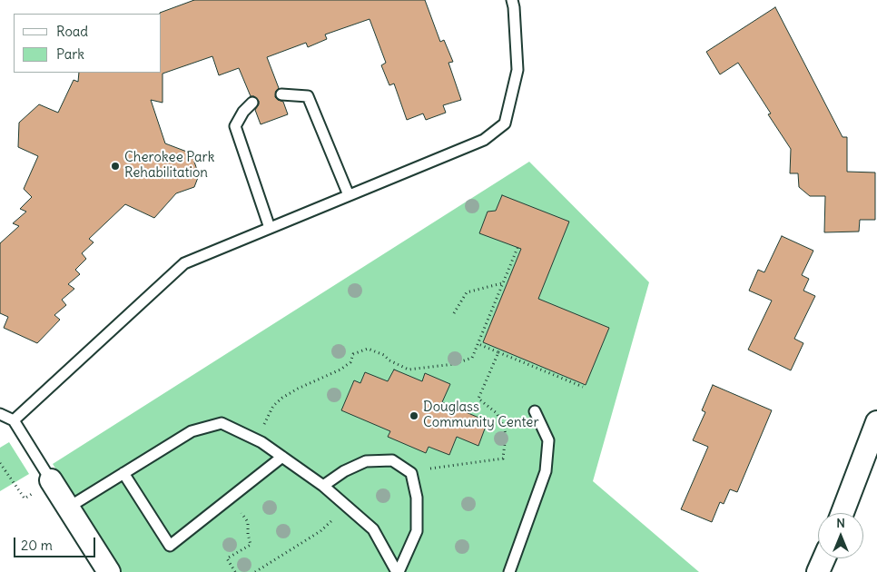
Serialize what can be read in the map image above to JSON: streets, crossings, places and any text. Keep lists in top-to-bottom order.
{
  "places": ["Cherokee Park Rehabilitation", "Douglass Community Center"],
  "legend": ["Road", "Park"],
  "scale_bar": "20 m",
  "north": "top"
}
